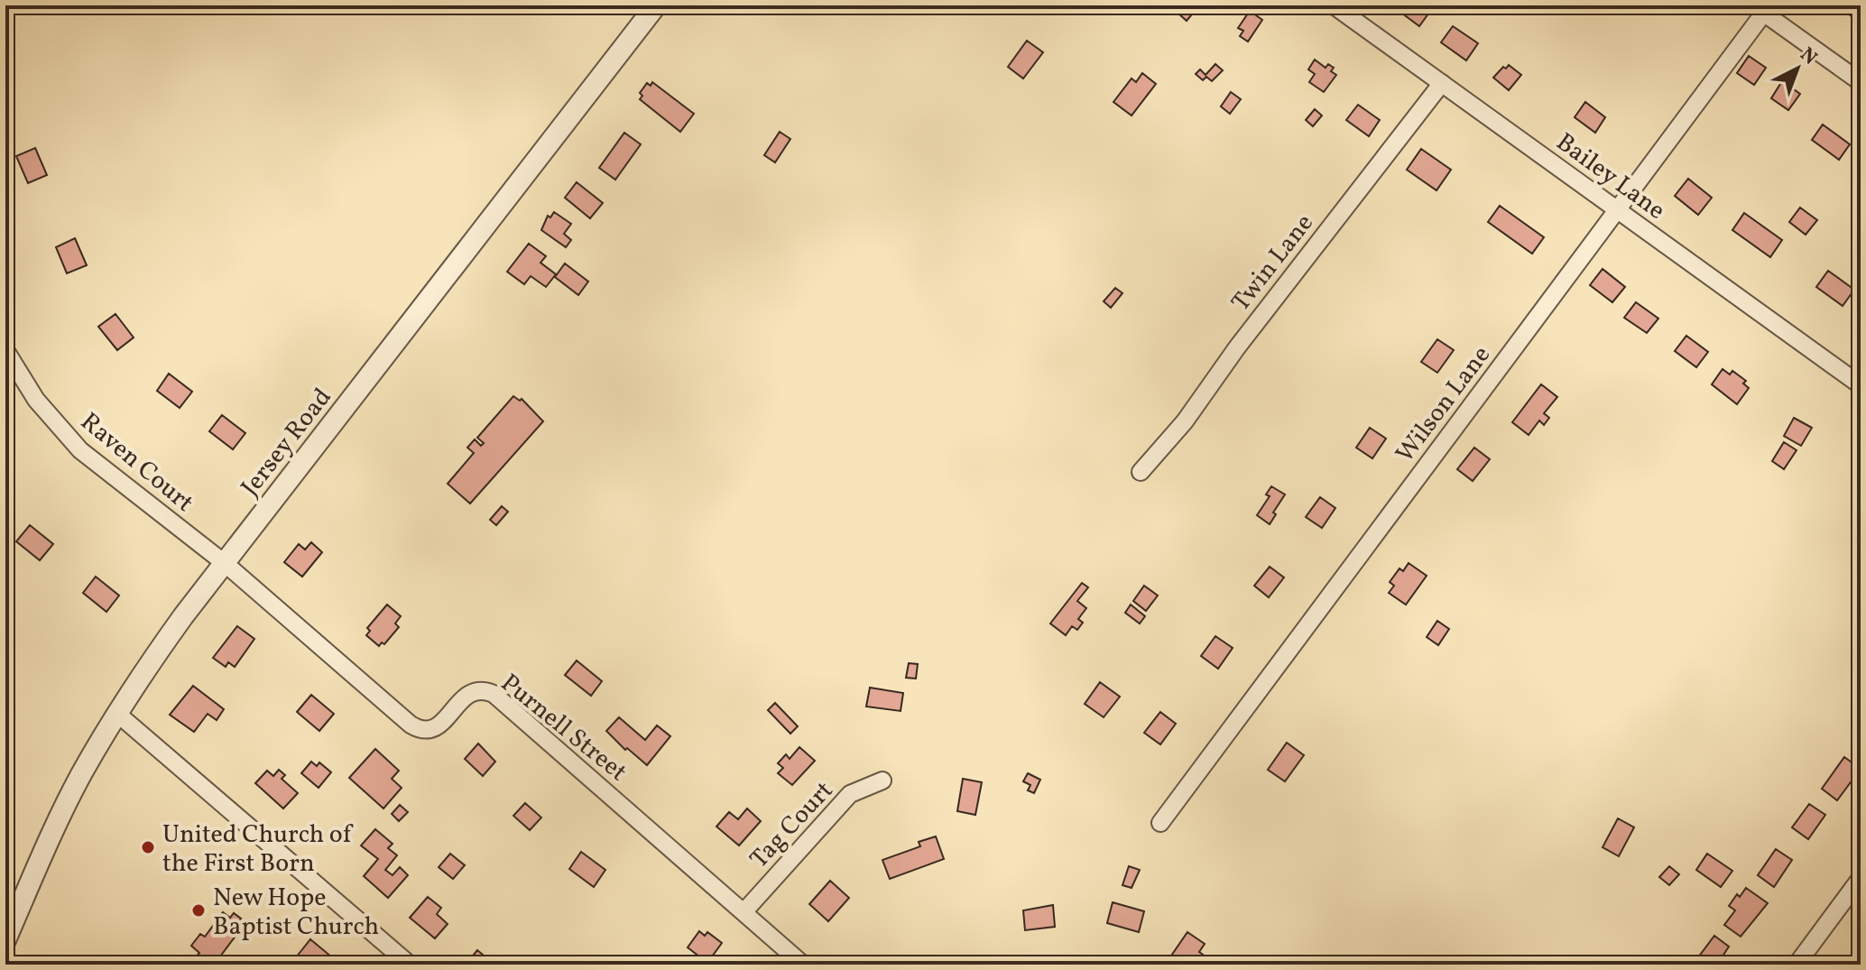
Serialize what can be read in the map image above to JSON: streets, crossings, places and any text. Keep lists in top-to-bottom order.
{
  "streets": {
    "street": [
      "Bailey Lane",
      "Twin Lane",
      "Wilson Lane",
      "Jersey Road",
      "Raven Court",
      "Purnell Street",
      "Tag Court"
    ]
  },
  "crossings": [
    ["Bailey Lane", "Twin Lane"],
    ["Bailey Lane", "Wilson Lane"],
    ["Jersey Road", "Raven Court"],
    ["Jersey Road", "Purnell Street"],
    ["Raven Court", "Purnell Street"],
    ["Purnell Street", "Tag Court"]
  ],
  "places": ["United Church of the First Born", "New Hope Baptist Church"],
  "north": "top right"
}
